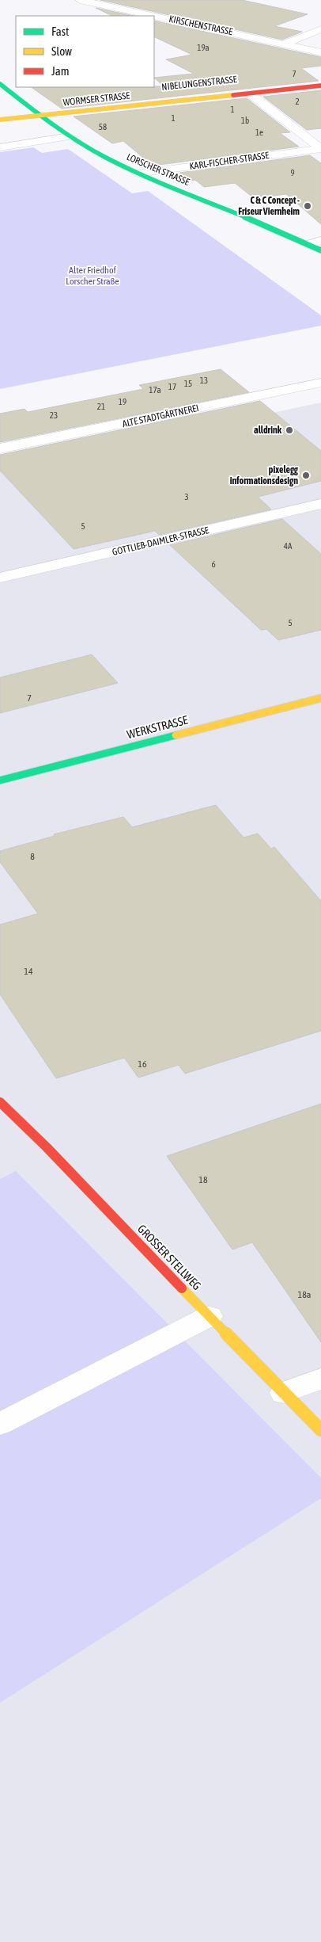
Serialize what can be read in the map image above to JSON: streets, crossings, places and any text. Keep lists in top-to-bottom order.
{
  "streets": {
    "street": [
      "KIRSCHENSTRASSE",
      "NIBELUNGENSTRASSE",
      "WORMSER STRASSE",
      "KARL-FISCHER-STRASSE",
      "LORSCHER STRASSE",
      "ALTE STADTGÄRTNEREI",
      "GOTTLIEB-DAIMLER-STRASSE",
      "WERKSTRASSE",
      "GROSSER STELLWEG"
    ]
  },
  "crossings": [
    ["NIBELUNGENSTRASSE", "WORMSER STRASSE"],
    ["NIBELUNGENSTRASSE", "LORSCHER STRASSE"],
    ["WORMSER STRASSE", "KARL-FISCHER-STRASSE"],
    ["WORMSER STRASSE", "LORSCHER STRASSE"],
    ["KARL-FISCHER-STRASSE", "LORSCHER STRASSE"]
  ],
  "parks": ["Alter Friedhof Lorscher Straße"],
  "places": ["C & C Concept - Friseur Viernheim", "alldrink", "pixelegg informationsdesign"],
  "house_numbers": [
    "19a",
    "7",
    "2",
    "1",
    "1",
    "1b",
    "58",
    "1e",
    "9",
    "13",
    "15",
    "17",
    "17a",
    "19",
    "21",
    "23",
    "3",
    "5",
    "4A",
    "6",
    "5",
    "7",
    "8",
    "14",
    "16",
    "18",
    "18a"
  ],
  "legend": ["Fast", "Slow", "Jam"]
}
